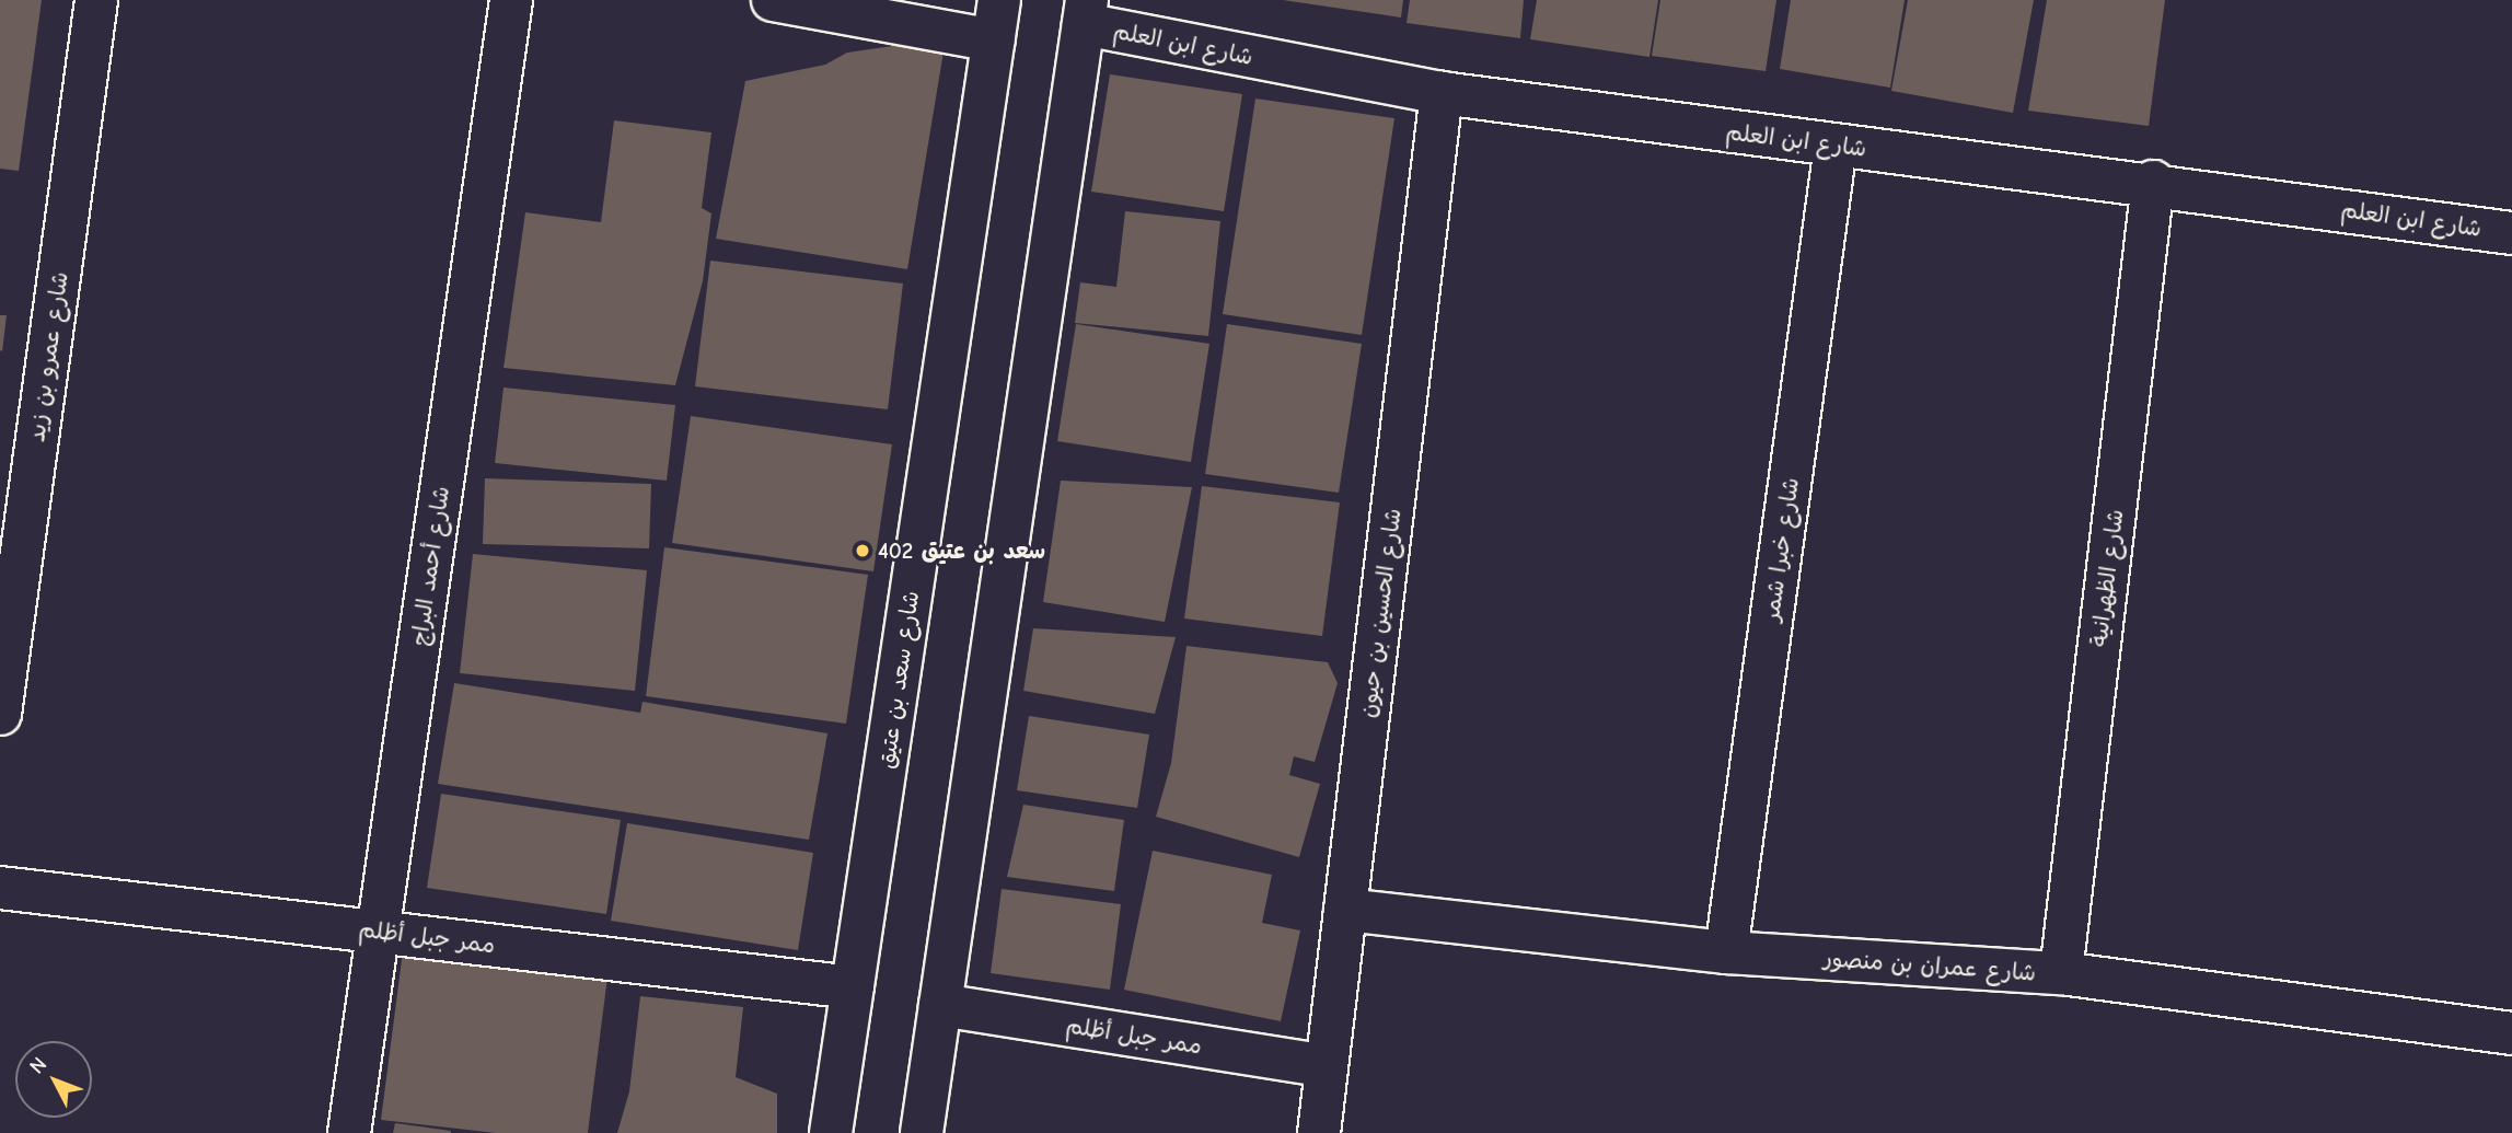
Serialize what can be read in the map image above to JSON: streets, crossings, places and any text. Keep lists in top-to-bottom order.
{
  "streets": {
    "street": [
      "شارع ابن العلم",
      "شارع عمرو بن زيد",
      "شارع خبرا شمر",
      "شارع أحمد البراج",
      "شارع الظهرانية",
      "شارع الحسين بن حيون",
      "شارع سعد بن عتيق",
      "ممر جبل أظلم",
      "شارع عمران بن منصور"
    ]
  },
  "crossings": [
    ["شارع ابن العلم", "شارع خبرا شمر"],
    ["شارع ابن العلم", "شارع الظهرانية"],
    ["شارع ابن العلم", "شارع الحسين بن حيون"],
    ["شارع خبرا شمر", "شارع عمران بن منصور"],
    ["شارع أحمد البراج", "ممر جبل أظلم"],
    ["شارع الظهرانية", "شارع عمران بن منصور"],
    ["شارع الحسين بن حيون", "ممر جبل أظلم"],
    ["شارع الحسين بن حيون", "شارع عمران بن منصور"],
    ["شارع سعد بن عتيق", "ممر جبل أظلم"]
  ],
  "places": ["سعد بن عتيق 402"],
  "north": "top left"
}
